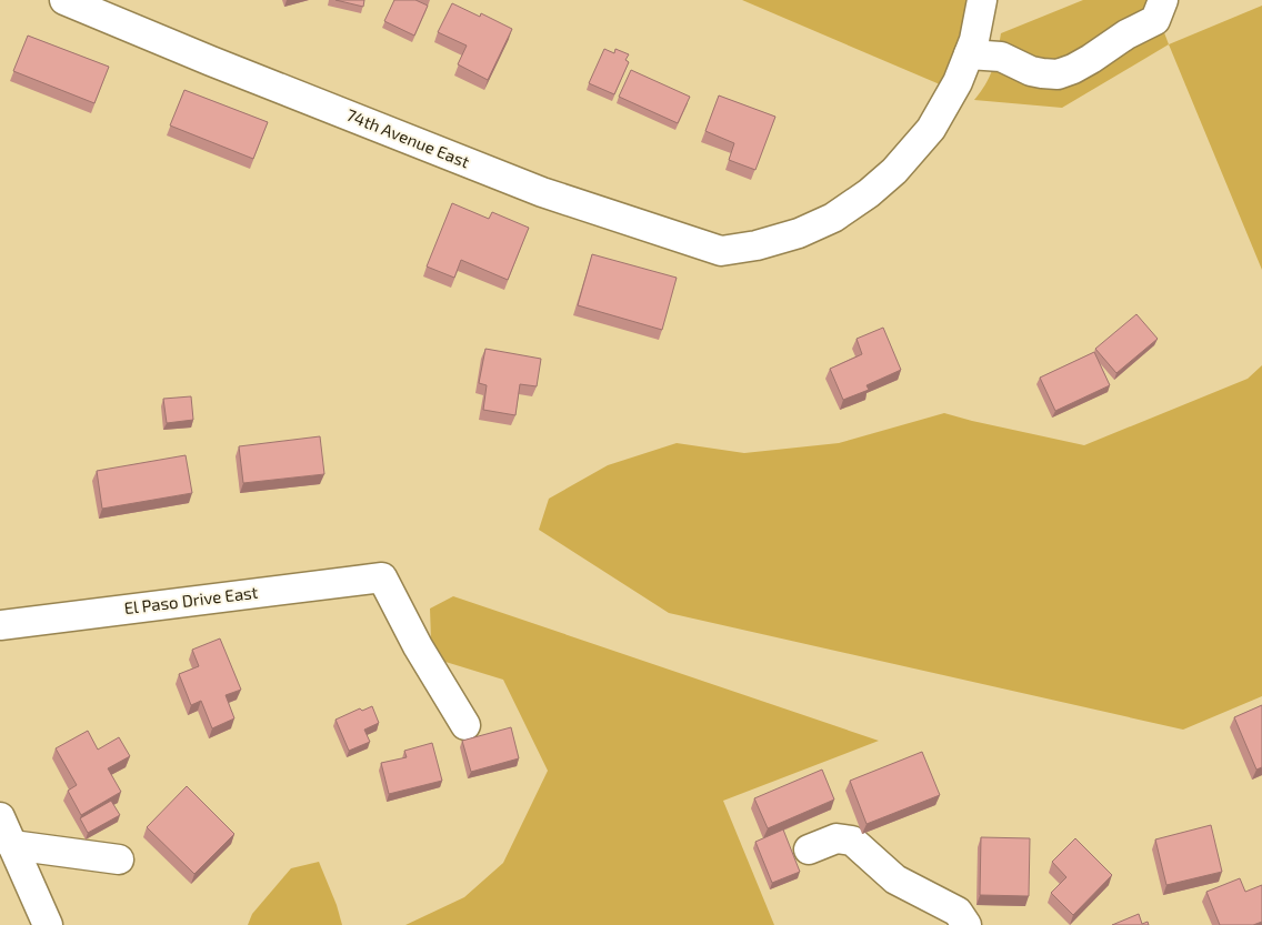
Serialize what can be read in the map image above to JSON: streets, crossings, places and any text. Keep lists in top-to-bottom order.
{
  "streets": {
    "street": ["74th Avenue East", "El Paso Drive East"]
  }
}
